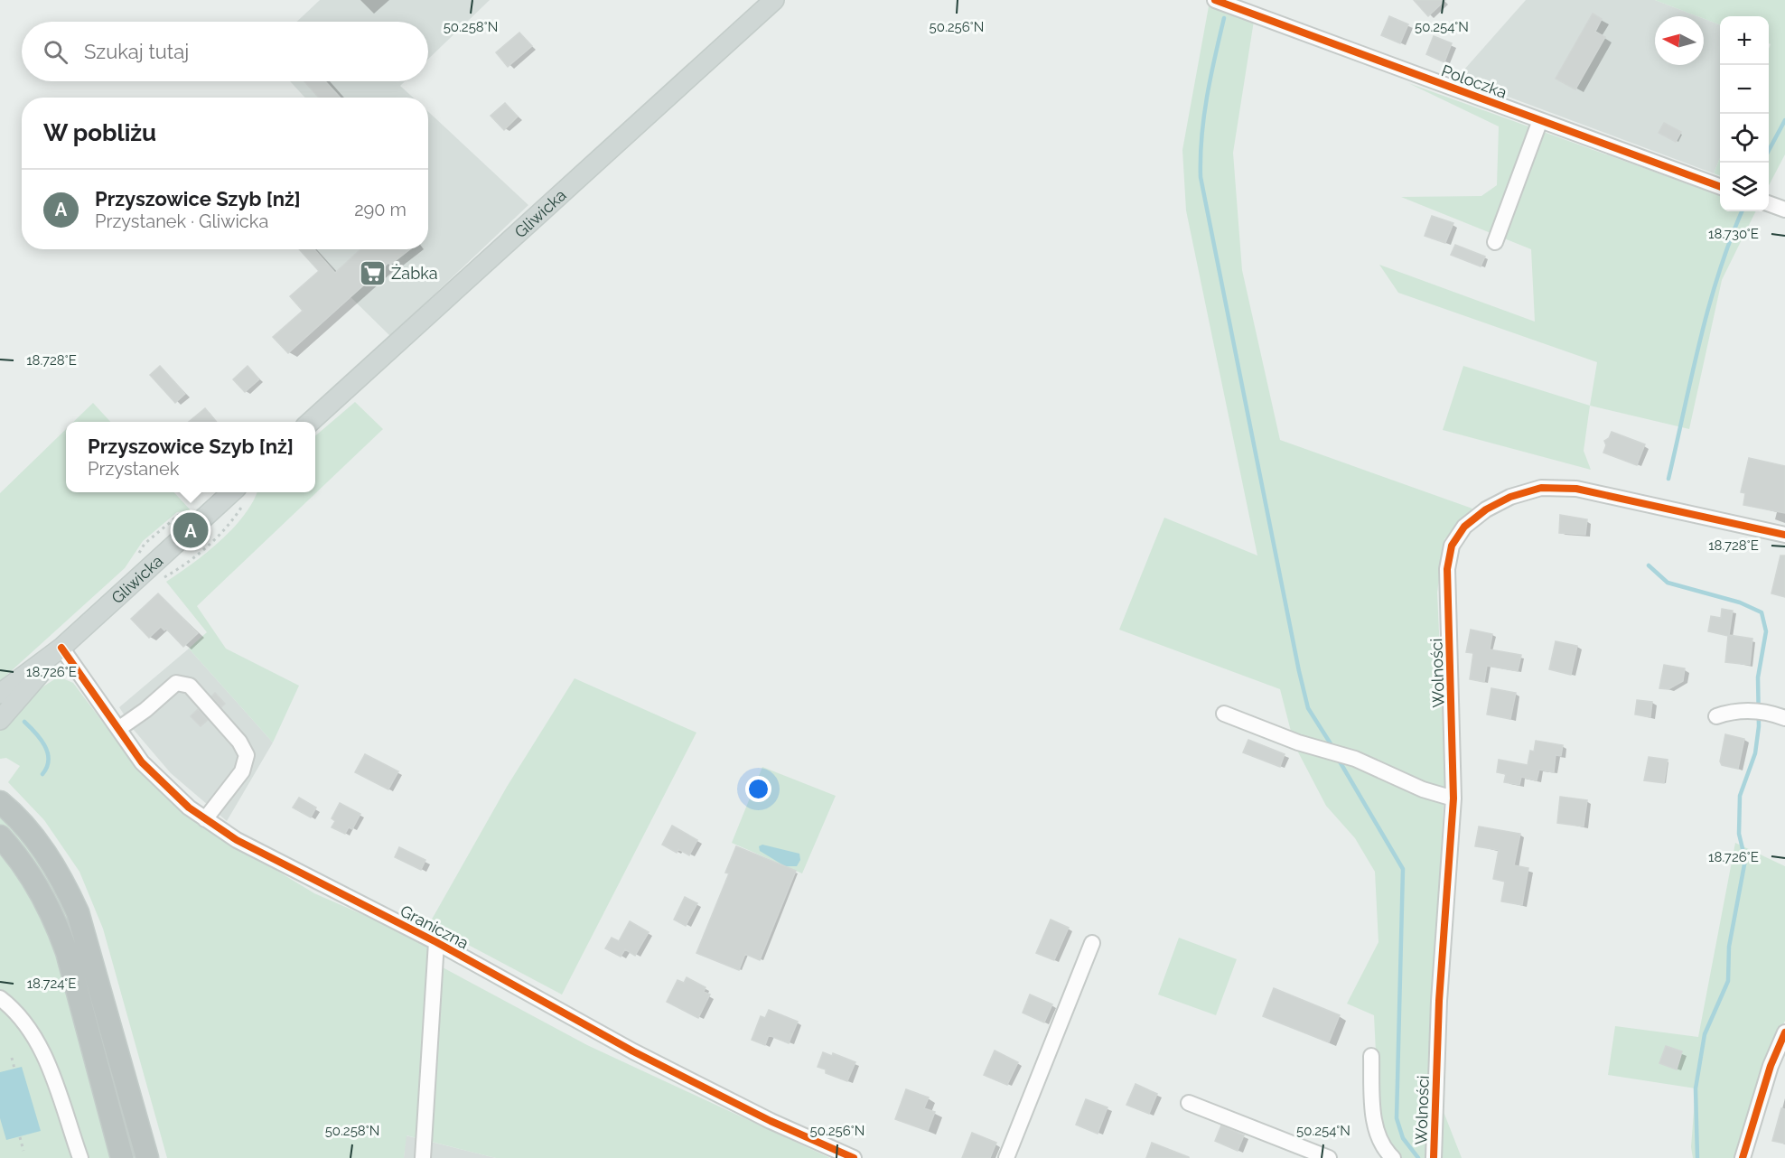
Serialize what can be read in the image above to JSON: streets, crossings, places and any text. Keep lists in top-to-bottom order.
{
  "streets": {
    "main road": ["Gliwicka"],
    "street": ["Poloczka", "Wolności", "Graniczna"]
  },
  "crossings": [
    ["Gliwicka", "Graniczna"]
  ],
  "places": {
    "supermarket": ["Żabka"]
  },
  "north": "left",
  "page": {
    "map_buttons": ["+", "−"],
    "search": "Szukaj tutaj",
    "heading": "W pobliżu",
    "list": [
      {
        "mark": "A",
        "name": "Przyszowice Szyb [nż]",
        "note": "Przystanek · Gliwicka",
        "value": "290 m"
      }
    ],
    "popup": ["Przyszowice Szyb [nż]", "Przystanek"],
    "pins": "A"
  },
  "coordinates": [
    "50.258°N",
    "50.256°N",
    "50.254°N",
    "18.730°E",
    "18.728°E",
    "18.726°E",
    "18.724°E"
  ]
}
